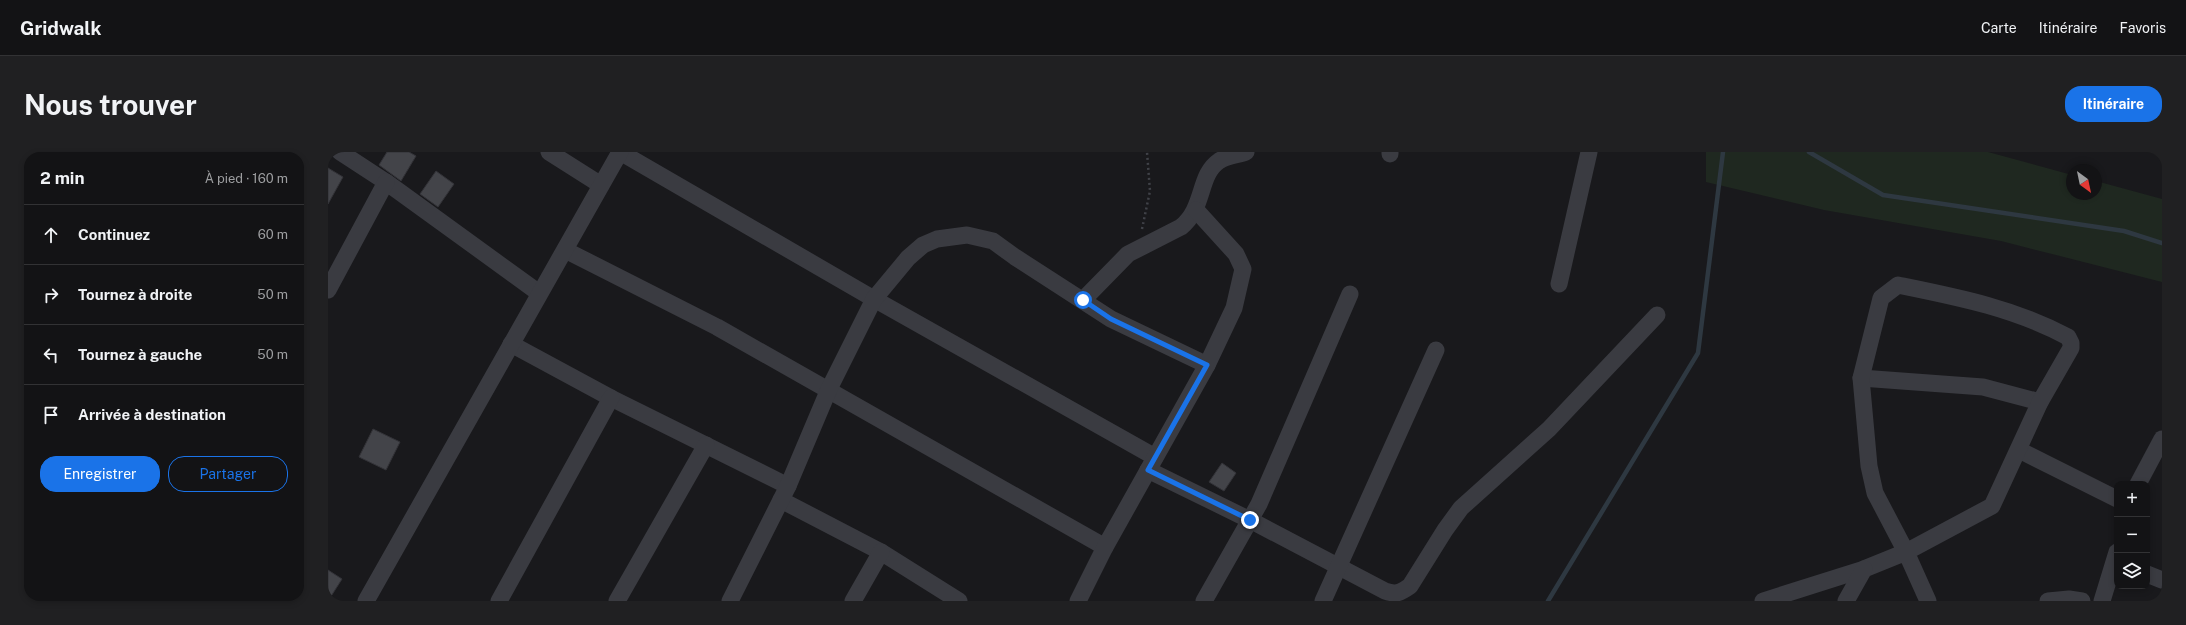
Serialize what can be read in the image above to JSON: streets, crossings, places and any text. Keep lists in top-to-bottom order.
{
  "north": "bottom right",
  "page": {
    "header": "Gridwalk",
    "nav": ["Carte", "Itinéraire", "Favoris"],
    "buttons": [
      "Itinéraire",
      ["Enregistrer", "Partager"]
    ],
    "title": "Nous trouver",
    "heading": ["2 min", "À pied · 160 m"],
    "list": [
      ["Continuez", "60 m"],
      ["Tournez à droite", "50 m"],
      ["Tournez à gauche", "50 m"],
      "Arrivée à destination"
    ],
    "map_buttons": ["+", "−"]
  }
}
